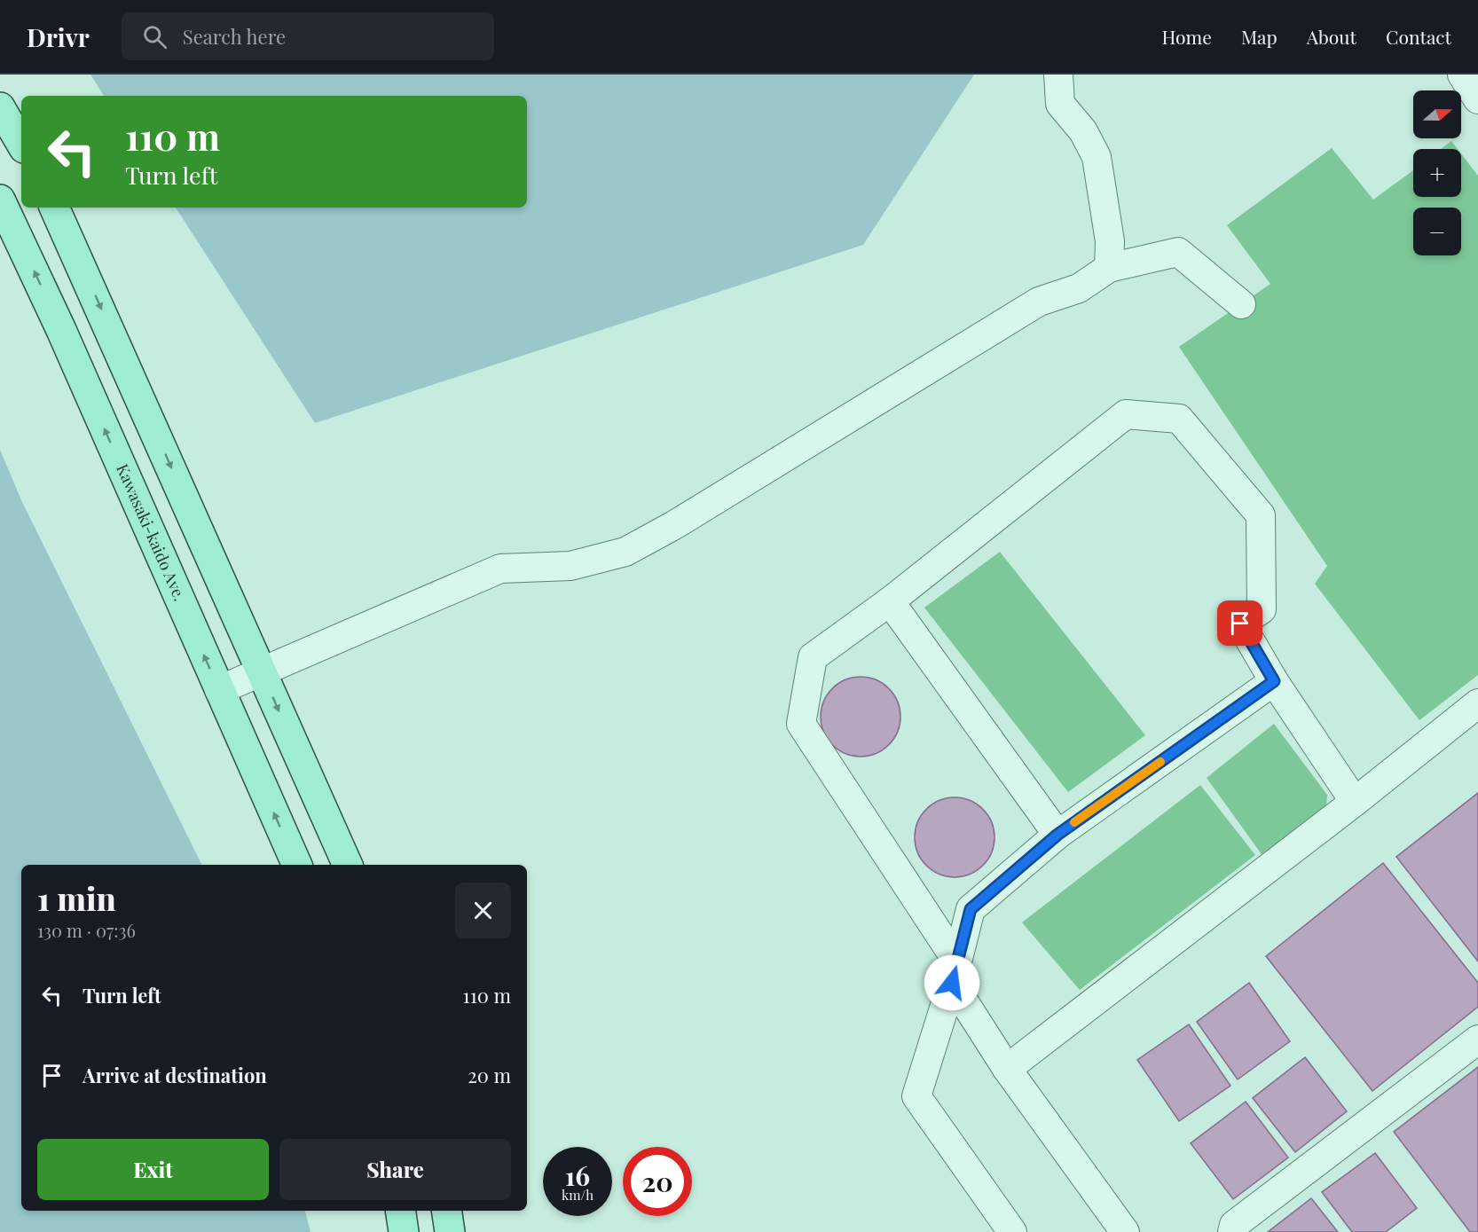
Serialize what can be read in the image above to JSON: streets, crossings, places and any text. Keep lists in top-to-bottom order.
{
  "streets": {
    "main road": ["Kawasaki-kaido Ave."]
  },
  "north": "right",
  "page": {
    "header": "Drivr",
    "search": "Search here",
    "nav": [
      "Home",
      "Map",
      "About",
      "Contact"
    ],
    "map_buttons": ["+", "−"],
    "turn": ["110 m", "Turn left"],
    "heading": ["1 min", "130 m · 07:36"],
    "list": [
      {
        "name": "Turn left",
        "value": "110 m"
      },
      {
        "name": "Arrive at destination",
        "value": "20 m"
      }
    ],
    "buttons": ["Exit", "Share"],
    "speed": "16 km/h",
    "limit": "20"
  }
}
